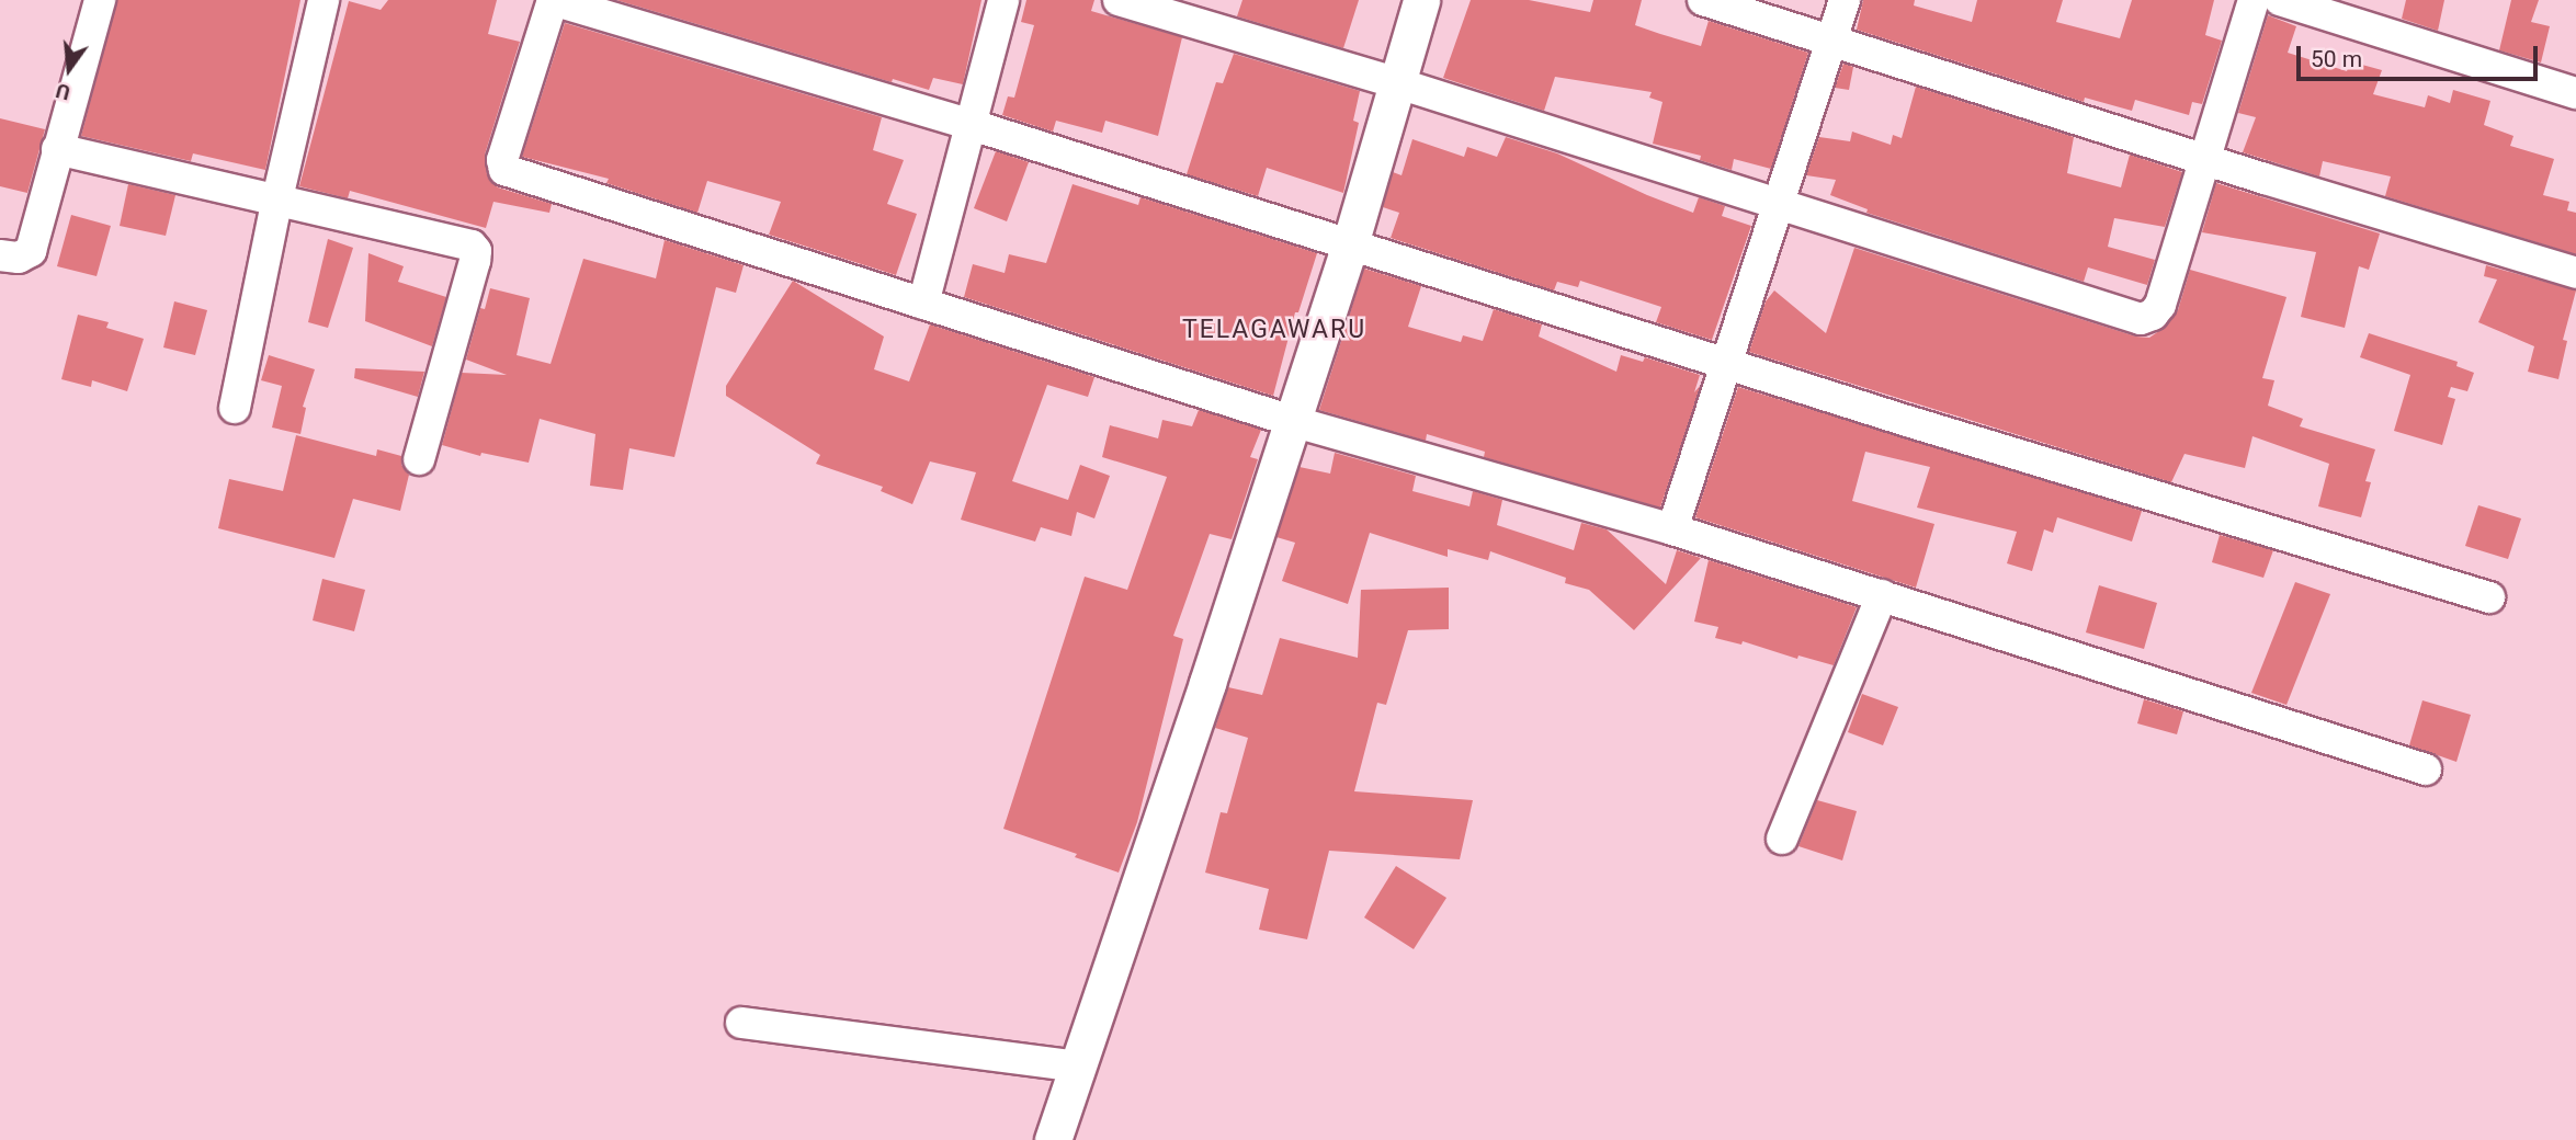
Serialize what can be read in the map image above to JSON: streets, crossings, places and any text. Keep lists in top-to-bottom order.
{
  "districts": ["TELAGAWARU"],
  "scale_bar": "50 m",
  "north": "bottom"
}
